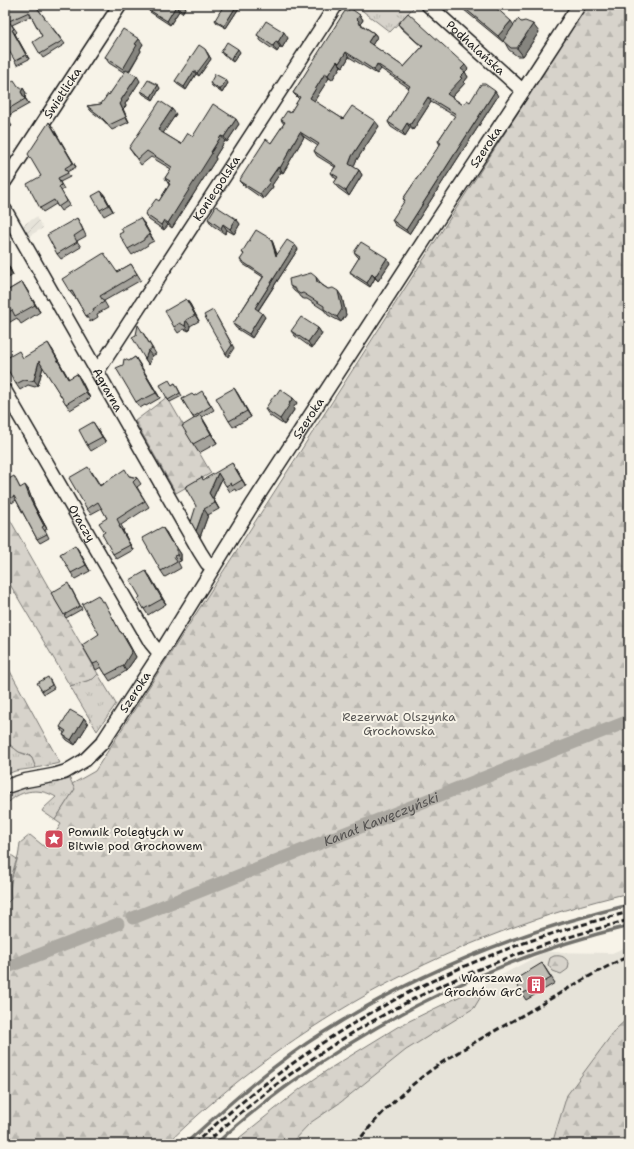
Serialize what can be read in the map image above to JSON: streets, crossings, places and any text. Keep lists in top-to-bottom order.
{
  "streets": {
    "street": [
      "Podhalańska",
      "Świetlicka",
      "Szeroka",
      "Koniecpolska",
      "Agrarna",
      "Oraczy"
    ]
  },
  "crossings": [
    ["Podhalańska", "Szeroka"],
    ["Szeroka", "Agrarna"],
    ["Szeroka", "Oraczy"],
    ["Koniecpolska", "Agrarna"]
  ],
  "water": ["Kanał Kawęczyński"],
  "parks": ["Rezerwat Olszynka Grochowska"],
  "places": {
    "place": ["Pomnik Poległych w Bitwie pod Grochowem"],
    "building": ["Warszawa Grochów GrC"]
  }
}
